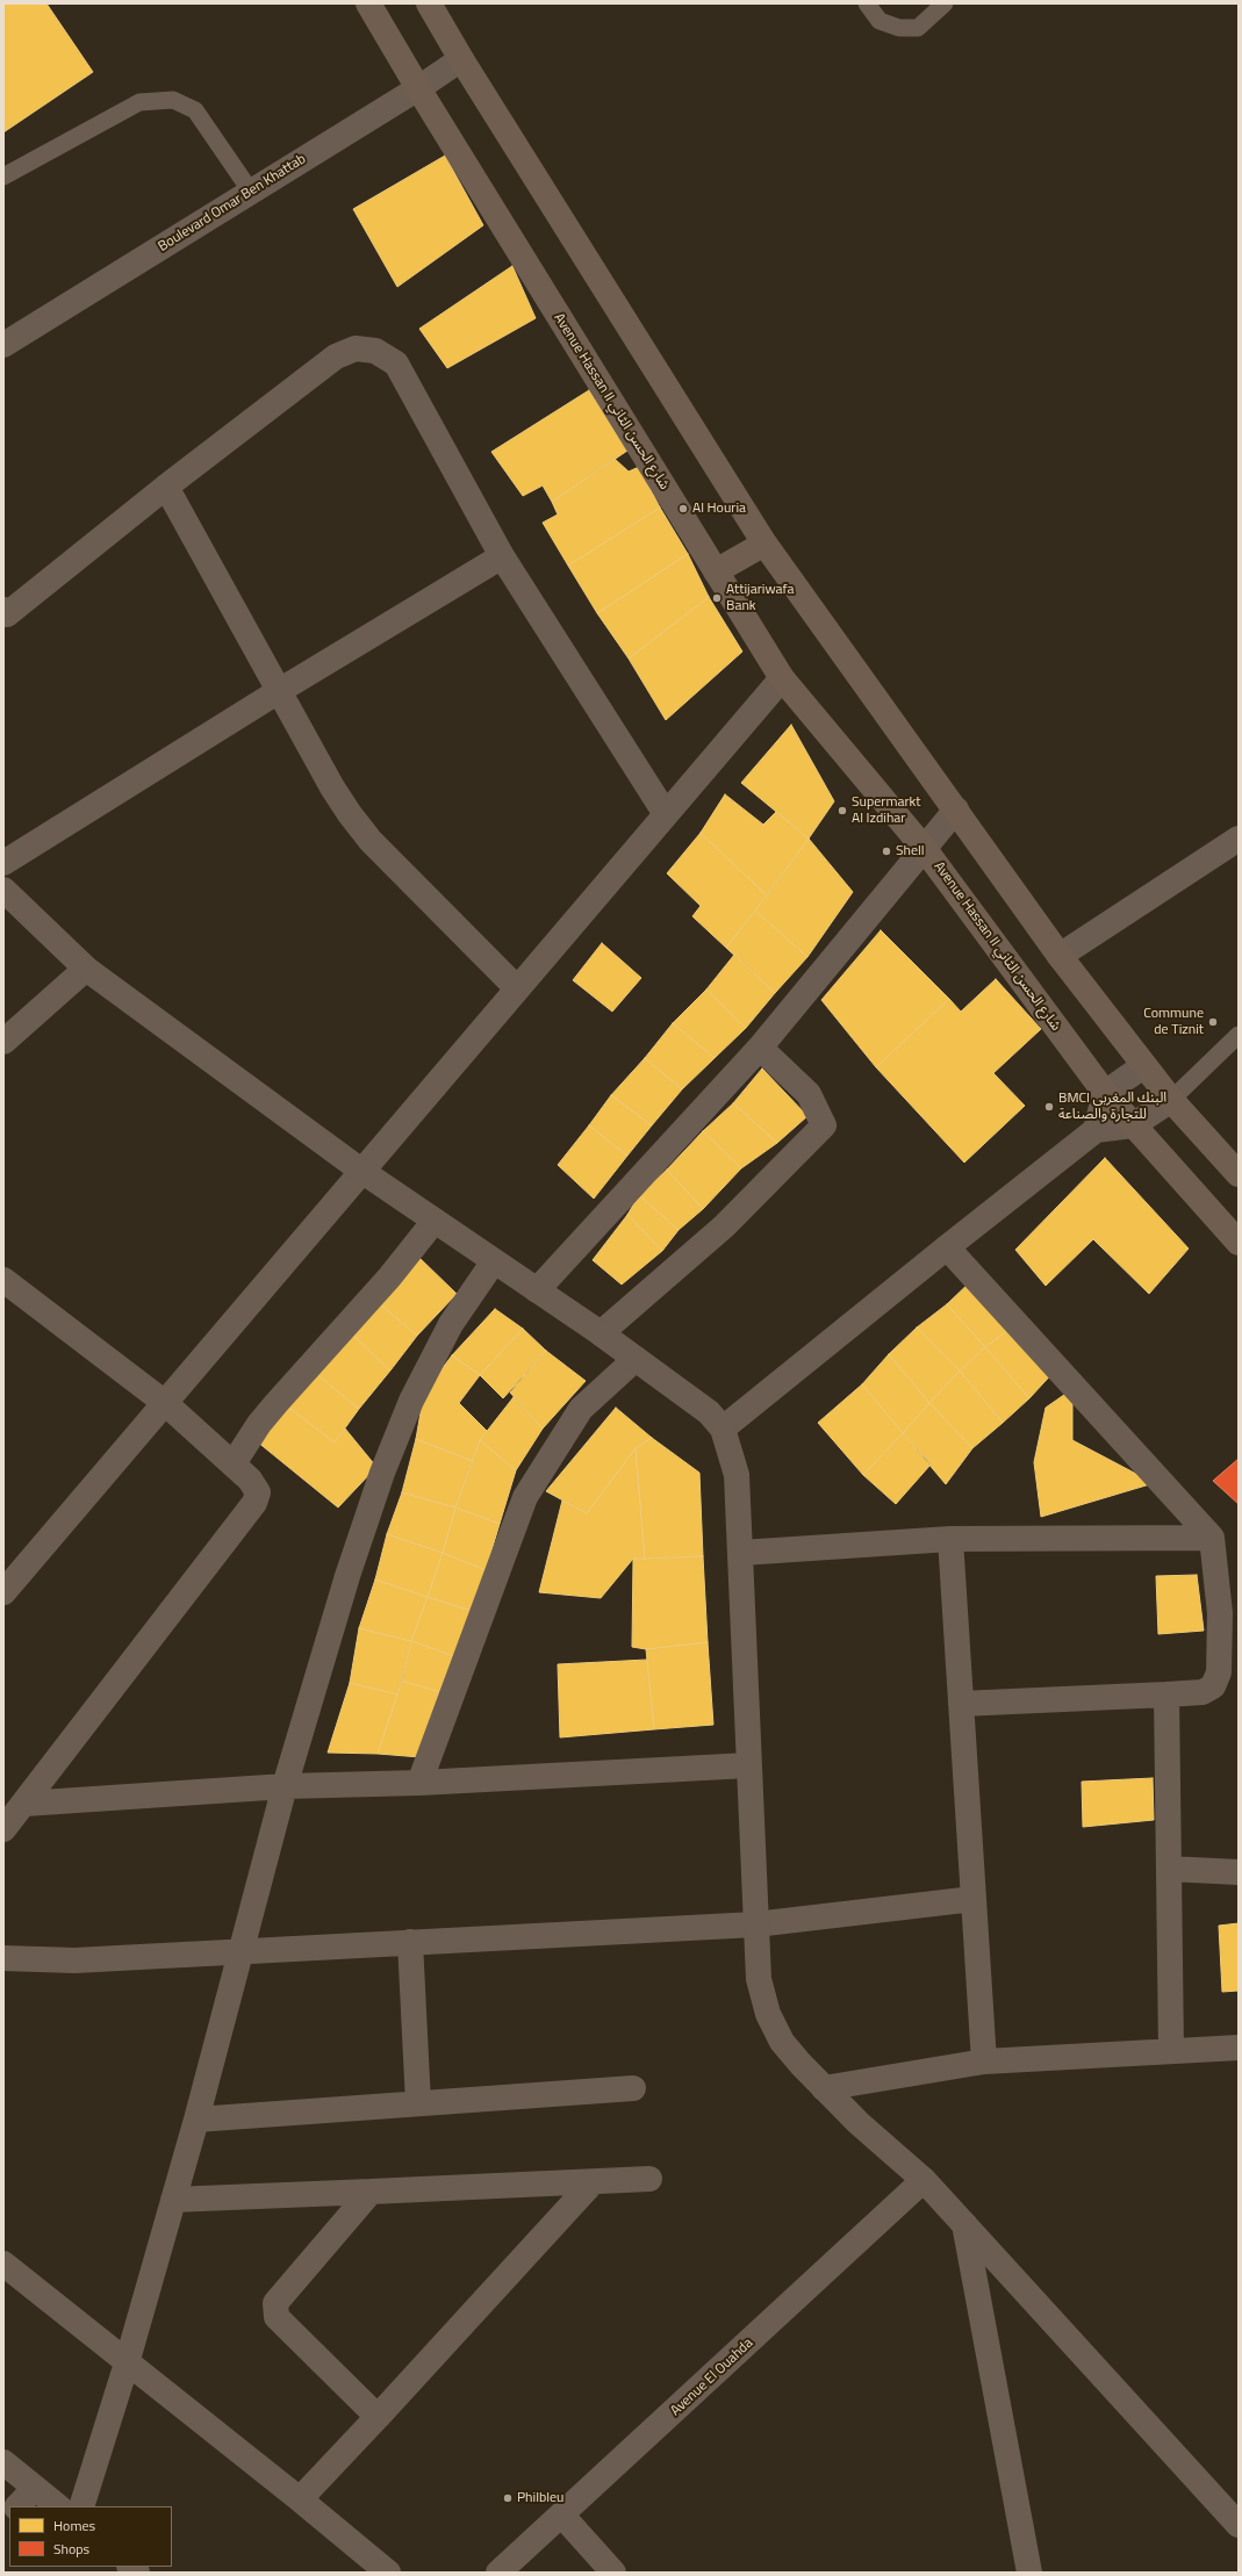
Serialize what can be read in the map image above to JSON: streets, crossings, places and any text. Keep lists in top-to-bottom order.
{
  "streets": {
    "main road": ["Avenue Hassan II شارع الحسن الثاني"],
    "street": ["Boulevard Omar Ben Khattab", "Avenue El Ouahda"]
  },
  "crossings": [
    ["Boulevard Omar Ben Khattab", "Avenue Hassan II شارع الحسن الثاني"]
  ],
  "places": [
    "Al Houria",
    "Attijariwafa Bank",
    "Supermarkt Al Izdihar",
    "Shell",
    "Commune de Tiznit",
    "BMCI البنك المغربي للتجارة والصناعة",
    "Philbleu"
  ],
  "legend": ["Homes", "Shops"]
}
